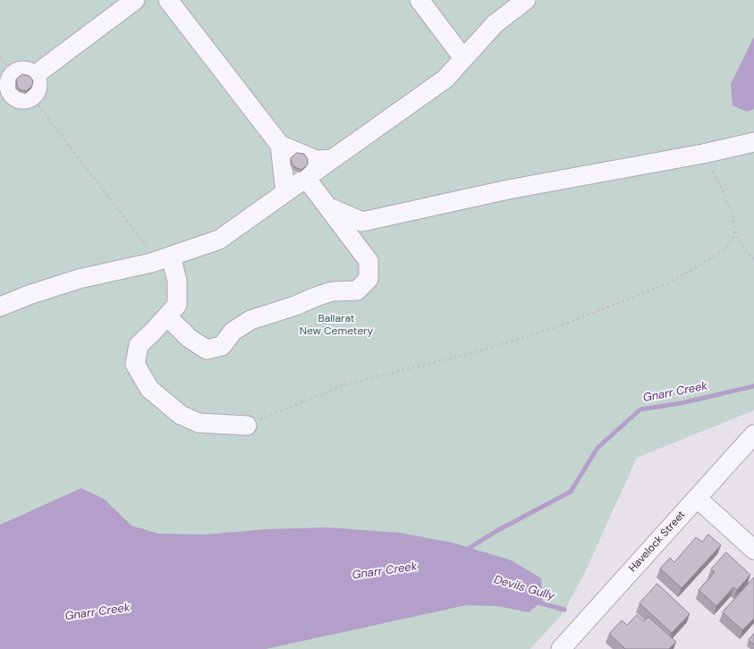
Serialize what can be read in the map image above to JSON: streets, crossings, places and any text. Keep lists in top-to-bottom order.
{
  "streets": {
    "street": ["Havelock Street"]
  },
  "water": ["Gnarr Creek", "Devils Gully"],
  "parks": ["Ballarat New Cemetery"]
}
